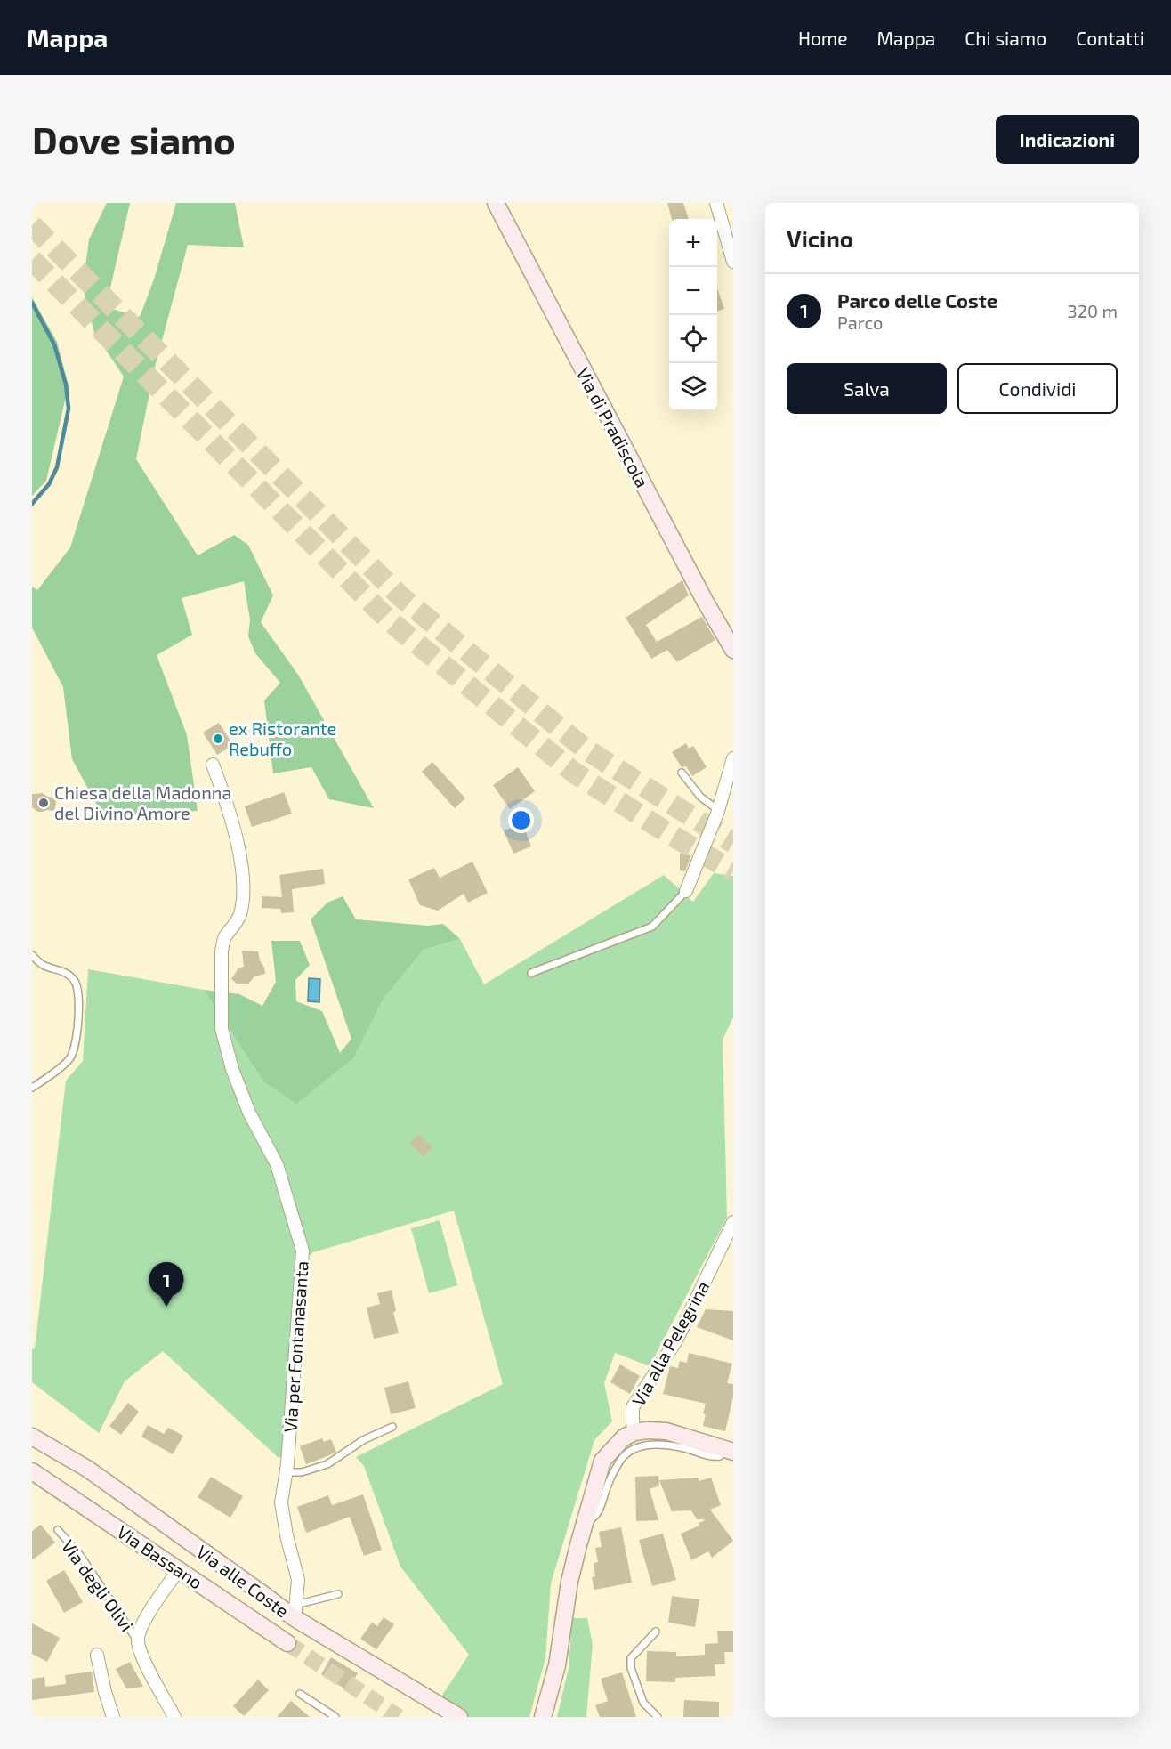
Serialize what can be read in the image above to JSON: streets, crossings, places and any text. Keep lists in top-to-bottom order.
{
  "streets": {
    "street": [
      "Via di Pradiscola",
      "Via alla Pelegrina",
      "Via per Fontanasanta",
      "Via Bassano",
      "Via alle Coste",
      "Via degli Olivi"
    ]
  },
  "crossings": [
    ["Via per Fontanasanta", "Via alle Coste"],
    ["Via Bassano", "Via degli Olivi"]
  ],
  "places": ["ex Ristorante Rebuffo", "Chiesa della Madonna del Divino Amore"],
  "page": {
    "header": "Mappa",
    "nav": [
      "Home",
      "Mappa",
      "Chi siamo",
      "Contatti"
    ],
    "buttons": [
      "Indicazioni",
      ["Salva", "Condividi"]
    ],
    "title": "Dove siamo",
    "heading": "Vicino",
    "map_buttons": ["+", "−"],
    "list": [
      {
        "mark": "1",
        "name": "Parco delle Coste",
        "note": "Parco",
        "value": "320 m"
      }
    ],
    "pins": "1"
  }
}
